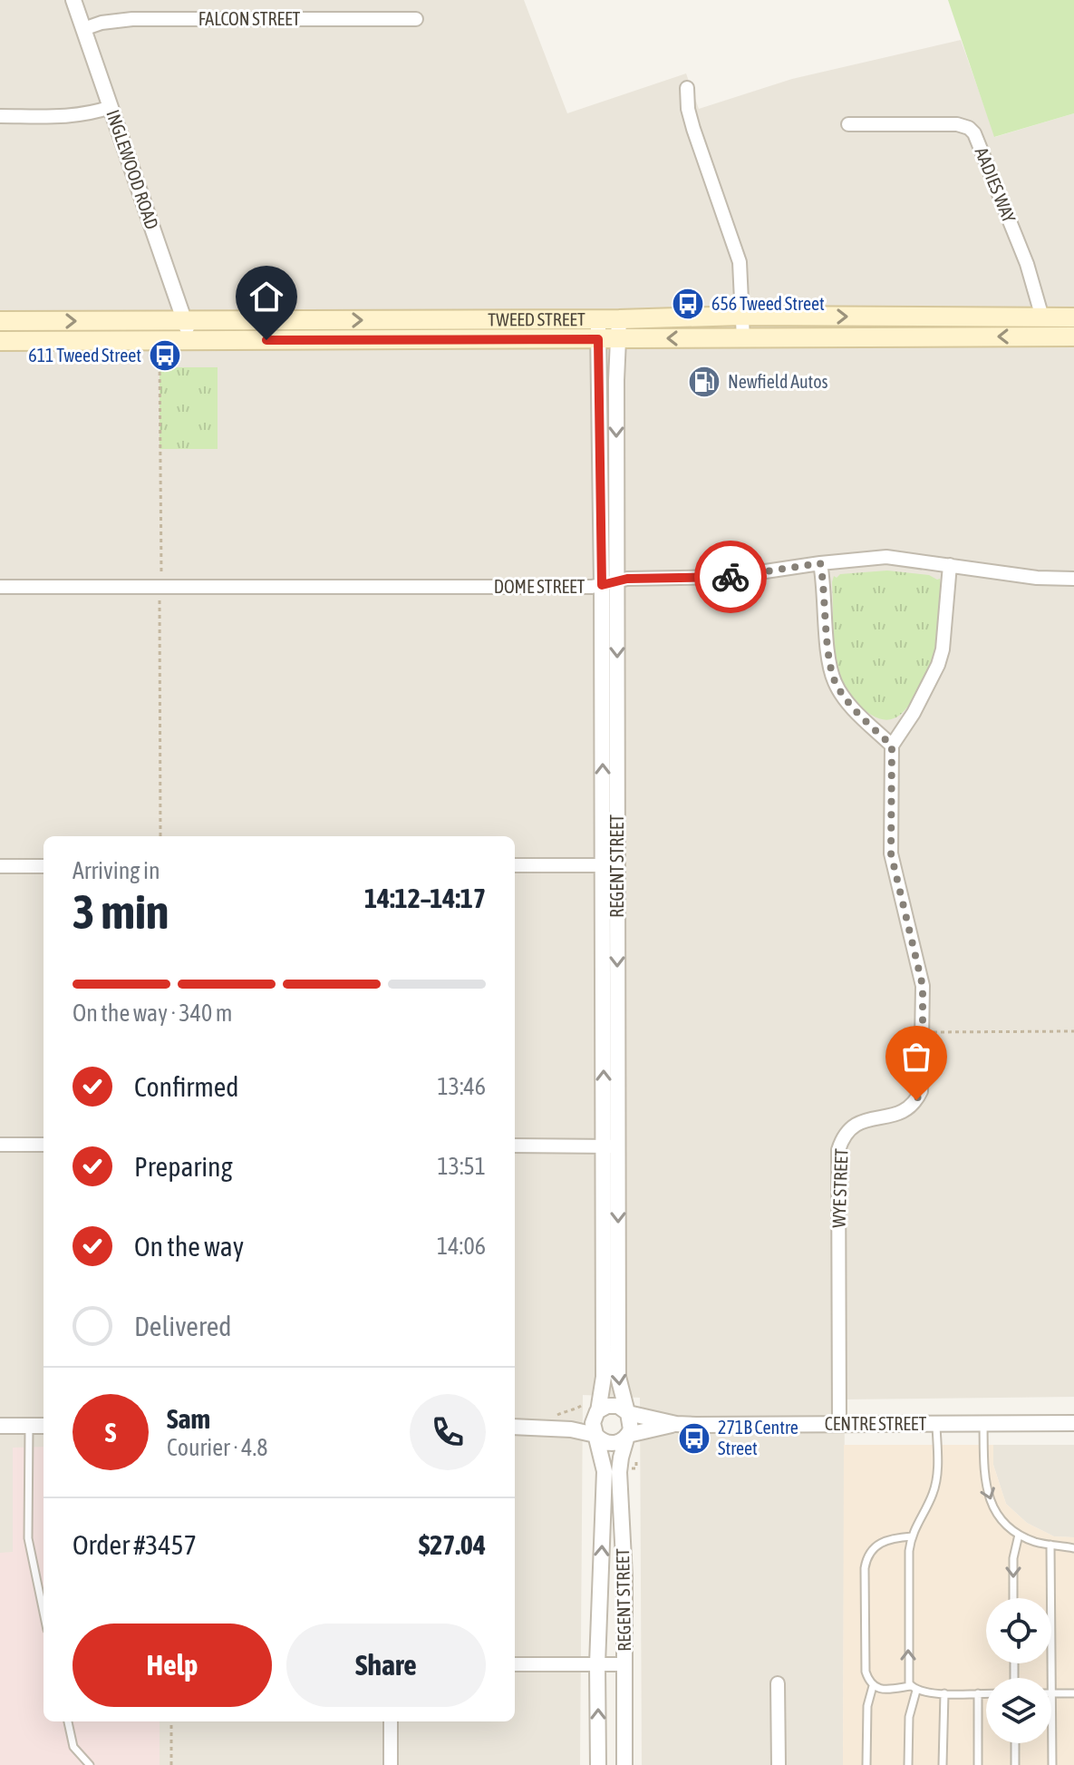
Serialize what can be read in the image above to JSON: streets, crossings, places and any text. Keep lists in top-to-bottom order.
{
  "streets": {
    "main road": ["TWEED STREET"],
    "street": [
      "FALCON STREET",
      "INGLEWOOD ROAD",
      "AADIES WAY",
      "DOME STREET",
      "REGENT STREET",
      "WYE STREET",
      "CENTRE STREET"
    ]
  },
  "crossings": [
    ["FALCON STREET", "INGLEWOOD ROAD"],
    ["INGLEWOOD ROAD", "TWEED STREET"],
    ["AADIES WAY", "TWEED STREET"],
    ["TWEED STREET", "REGENT STREET"],
    ["DOME STREET", "REGENT STREET"],
    ["REGENT STREET", "CENTRE STREET"],
    ["WYE STREET", "CENTRE STREET"]
  ],
  "places": {
    "bus stop": ["656 Tweed Street", "611 Tweed Street", "271B Centre Street"],
    "fuel station": ["Newfield Autos"]
  },
  "page": {
    "heading": ["3 min", "Arriving in", "14:12–14:17"],
    "panel": [
      "Sam",
      "Courier · 4.8",
      "Order #3457",
      "$27.04"
    ],
    "bar": "On the way · 340 m",
    "list": [
      ["Confirmed", "13:46"],
      ["Preparing", "13:51"],
      ["On the way", "14:06"],
      "Delivered"
    ],
    "round": "S",
    "buttons": ["Help", "Share"]
  }
}
